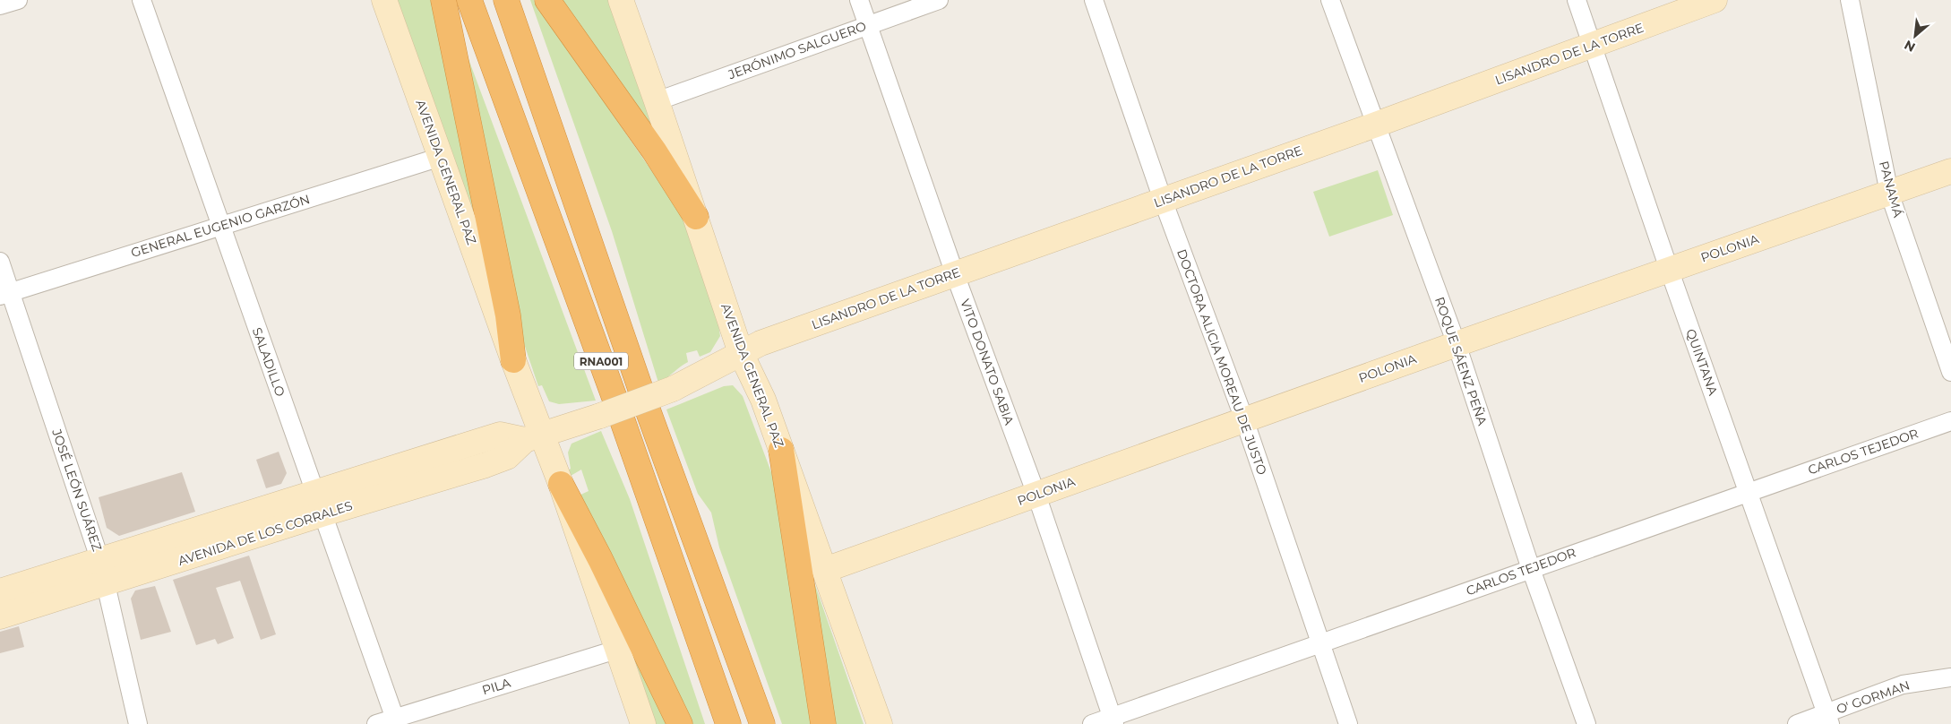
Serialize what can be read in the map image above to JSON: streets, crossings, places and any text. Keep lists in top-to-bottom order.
{
  "streets": {
    "highway": ["RNA001"],
    "street": [
      "JERÓNIMO SALGUERO",
      "LISANDRO DE LA TORRE",
      "AVENIDA GENERAL PAZ",
      "PANAMÁ",
      "GENERAL EUGENIO GARZÓN",
      "POLONIA",
      "ROQUE SÁENZ PEÑA",
      "SALADILLO",
      "VITO DONATO SABIA",
      "DOCTORA ALICIA MOREAU DE JUSTO",
      "QUINTANA",
      "CARLOS TEJEDOR",
      "JOSÉ LEÓN SUÁREZ",
      "AVENIDA DE LOS CORRALES",
      "PILA",
      "O' GORMAN"
    ]
  },
  "crossings": [
    ["JERÓNIMO SALGUERO", "AVENIDA GENERAL PAZ"],
    ["JERÓNIMO SALGUERO", "VITO DONATO SABIA"],
    ["LISANDRO DE LA TORRE", "AVENIDA GENERAL PAZ"],
    ["LISANDRO DE LA TORRE", "ROQUE SÁENZ PEÑA"],
    ["LISANDRO DE LA TORRE", "VITO DONATO SABIA"],
    ["LISANDRO DE LA TORRE", "DOCTORA ALICIA MOREAU DE JUSTO"],
    ["LISANDRO DE LA TORRE", "QUINTANA"],
    ["LISANDRO DE LA TORRE", "AVENIDA DE LOS CORRALES"],
    ["AVENIDA GENERAL PAZ", "GENERAL EUGENIO GARZÓN"],
    ["AVENIDA GENERAL PAZ", "POLONIA"],
    ["AVENIDA GENERAL PAZ", "AVENIDA DE LOS CORRALES"],
    ["AVENIDA GENERAL PAZ", "PILA"],
    ["PANAMÁ", "POLONIA"],
    ["GENERAL EUGENIO GARZÓN", "SALADILLO"],
    ["GENERAL EUGENIO GARZÓN", "JOSÉ LEÓN SUÁREZ"],
    ["POLONIA", "ROQUE SÁENZ PEÑA"],
    ["POLONIA", "VITO DONATO SABIA"],
    ["POLONIA", "DOCTORA ALICIA MOREAU DE JUSTO"],
    ["POLONIA", "QUINTANA"],
    ["ROQUE SÁENZ PEÑA", "CARLOS TEJEDOR"],
    ["SALADILLO", "AVENIDA DE LOS CORRALES"],
    ["SALADILLO", "PILA"],
    ["VITO DONATO SABIA", "CARLOS TEJEDOR"],
    ["DOCTORA ALICIA MOREAU DE JUSTO", "CARLOS TEJEDOR"],
    ["QUINTANA", "CARLOS TEJEDOR"],
    ["QUINTANA", "O' GORMAN"],
    ["JOSÉ LEÓN SUÁREZ", "AVENIDA DE LOS CORRALES"]
  ],
  "north": "bottom left"
}
